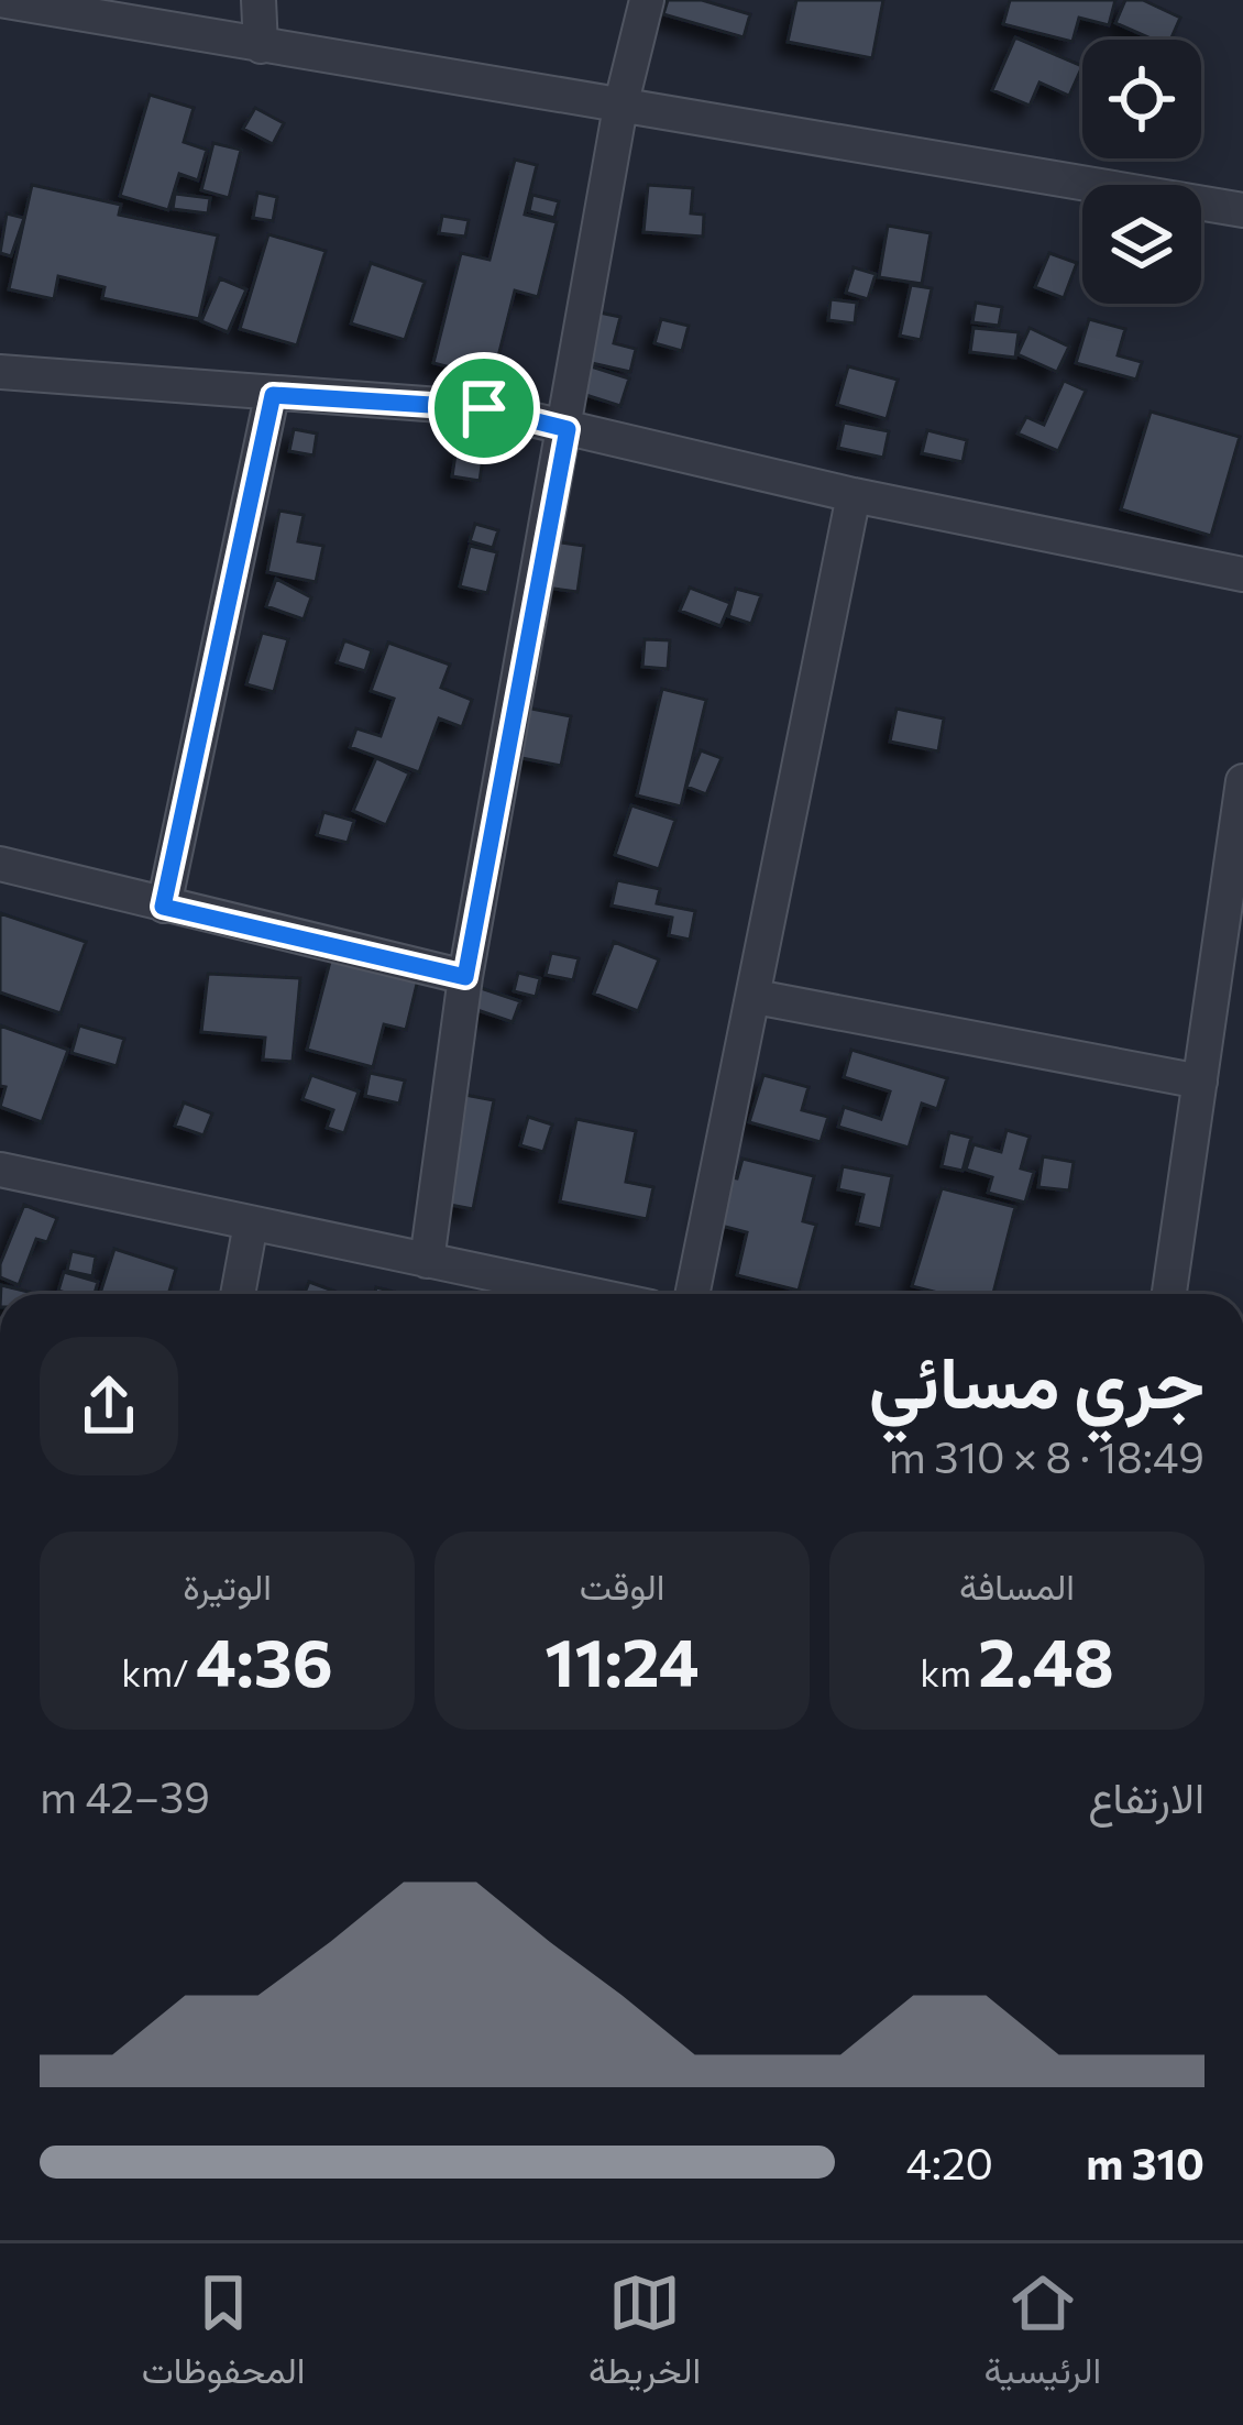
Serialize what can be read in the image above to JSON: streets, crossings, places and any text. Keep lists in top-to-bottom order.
{
  "page": {
    "heading": ["جري مسائي", "18:49 · 8 × 310 m"],
    "stats": [
      ["المسافة", "2.48 km"],
      ["الوقت", "11:24"],
      ["الوتيرة", "4:36 /km"]
    ],
    "chart": ["الارتفاع", "39–42 m"],
    "list": [
      {
        "name": "310 m",
        "note": "4:20"
      }
    ],
    "tabs": ["الرئيسية", "الخريطة", "المحفوظات"]
  }
}
